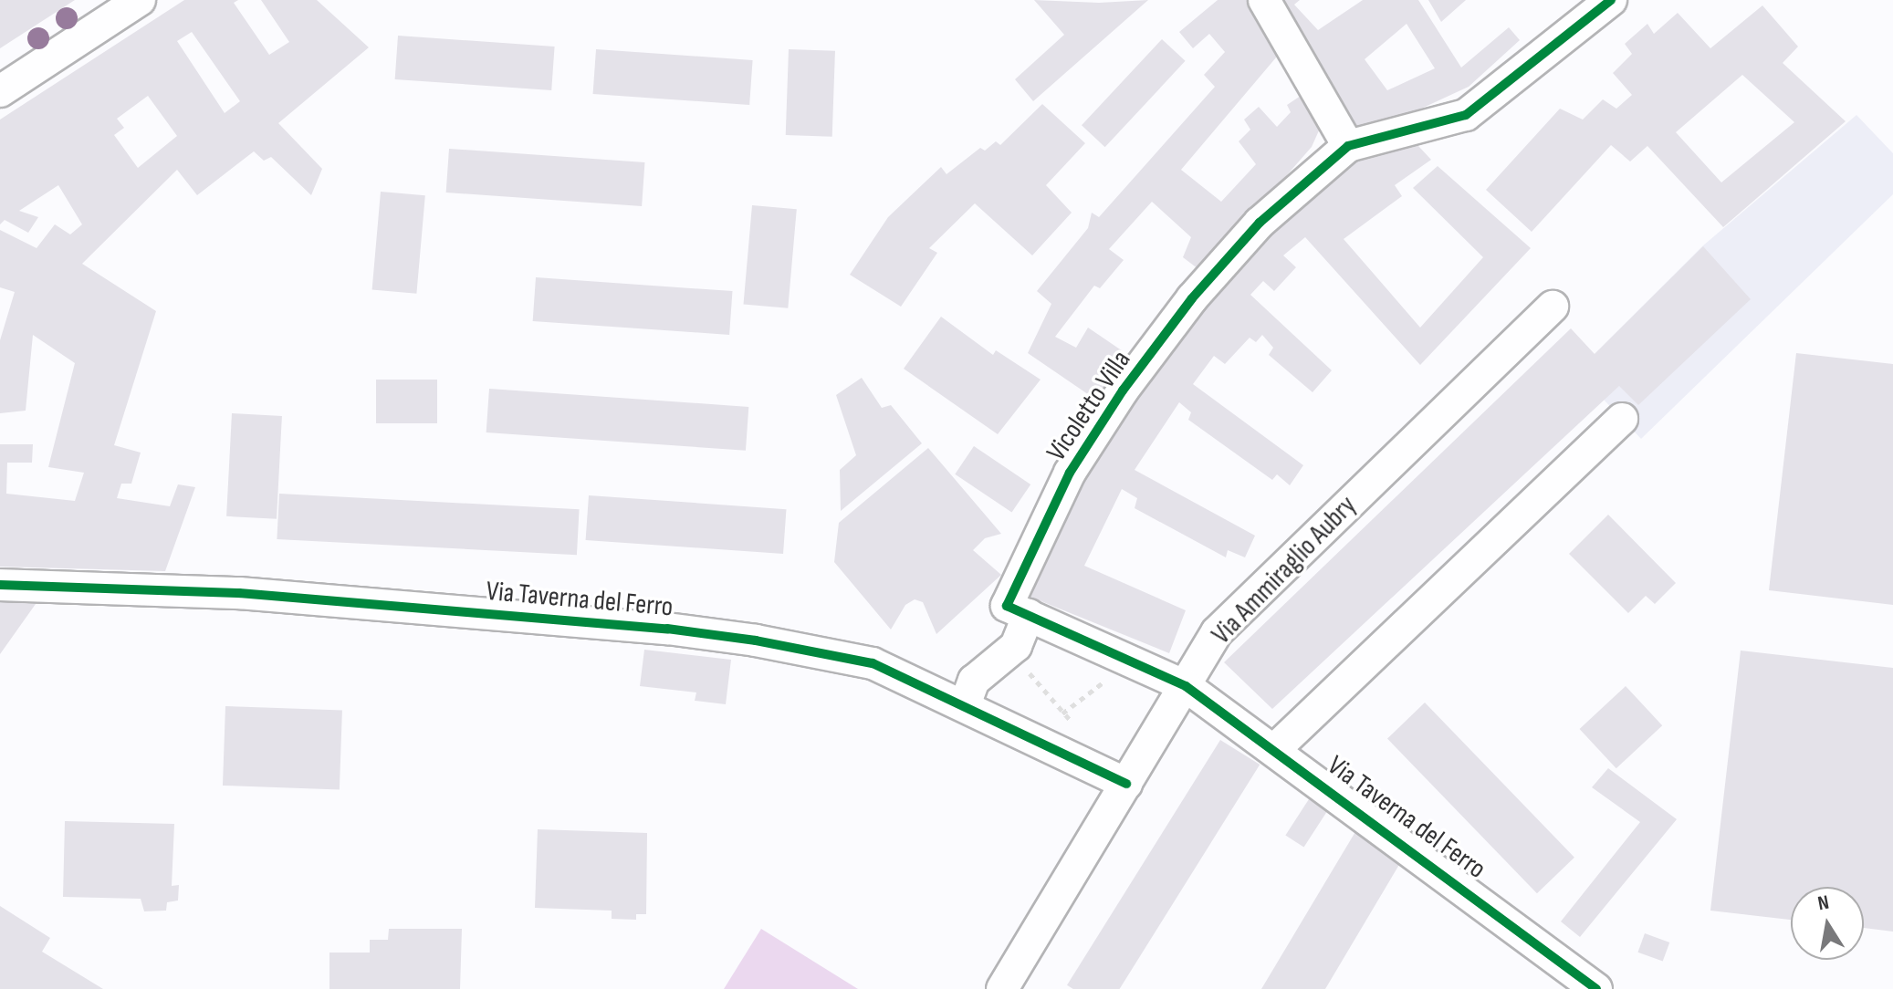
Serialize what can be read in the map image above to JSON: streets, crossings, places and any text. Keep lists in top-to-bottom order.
{
  "streets": {
    "street": ["Vicoletto Villa", "Via Ammiraglio Aubry", "Via Taverna del Ferro"]
  },
  "crossings": [
    ["Vicoletto Villa", "Via Ammiraglio Aubry"],
    ["Vicoletto Villa", "Via Taverna del Ferro"],
    ["Via Ammiraglio Aubry", "Via Taverna del Ferro"]
  ],
  "north": "top"
}
